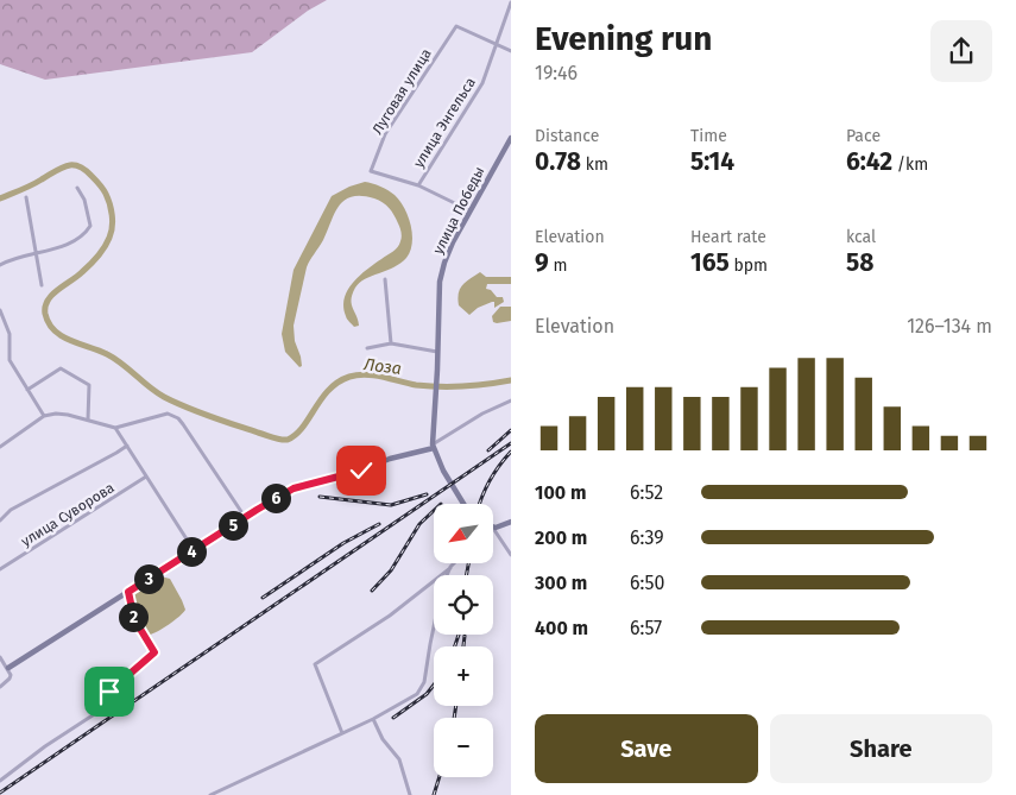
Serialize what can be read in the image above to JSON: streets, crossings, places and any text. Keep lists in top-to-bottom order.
{
  "streets": {
    "street": [
      "Луговая улица",
      "улица Энгельса",
      "улица Победы",
      "улица Суворова"
    ]
  },
  "crossings": [
    ["Луговая улица", "улица Энгельса"],
    ["улица Энгельса", "улица Победы"]
  ],
  "water": ["Лоза"],
  "north": "bottom left",
  "page": {
    "heading": ["Evening run", "19:46"],
    "stats": [
      ["Distance", "0.78 km"],
      ["Time", "5:14"],
      ["Pace", "6:42 /km"],
      ["Elevation", "9 m"],
      ["Heart rate", "165 bpm"],
      ["kcal", "58"]
    ],
    "chart": ["Elevation", "126–134 m"],
    "list": [
      {
        "name": "100 m",
        "note": "6:52"
      },
      {
        "name": "200 m",
        "note": "6:39"
      },
      {
        "name": "300 m",
        "note": "6:50"
      },
      {
        "name": "400 m",
        "note": "6:57"
      }
    ],
    "pins": [
      "6",
      "5",
      "4",
      "3",
      "2"
    ],
    "map_buttons": ["+", "−"],
    "buttons": ["Save", "Share"]
  }
}
